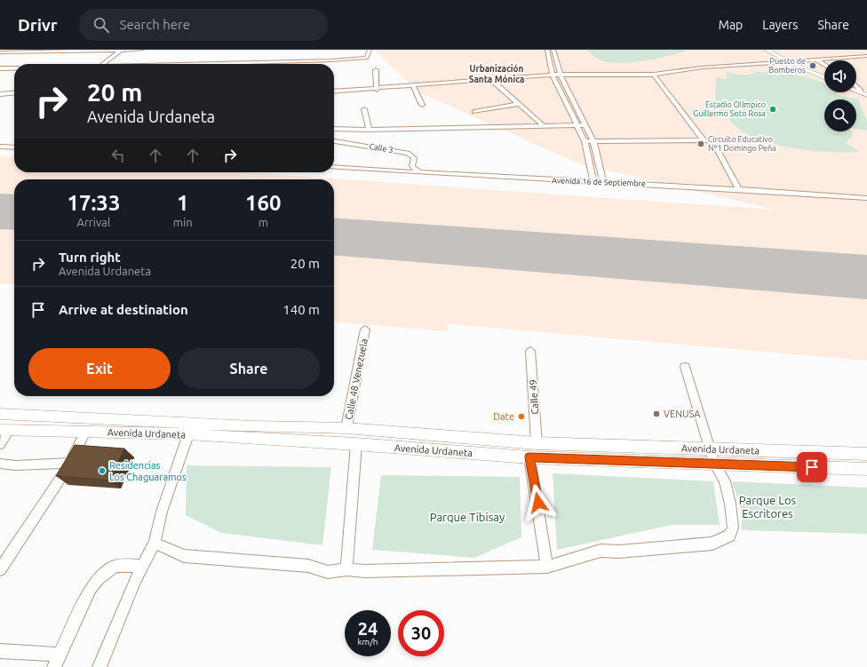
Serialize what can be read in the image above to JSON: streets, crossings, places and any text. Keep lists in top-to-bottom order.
{
  "streets": {
    "street": [
      "Calle 3",
      "Avenida 16 de Septiembre",
      "Calle 48 Venezuela",
      "Calle 49",
      "Avenida Urdaneta"
    ]
  },
  "crossings": [
    ["Calle 3", "Avenida 16 de Septiembre"],
    ["Calle 48 Venezuela", "Avenida Urdaneta"],
    ["Calle 49", "Avenida Urdaneta"]
  ],
  "districts": ["Urbanización Santa Mónica"],
  "parks": ["Parque Los Escritores", "Parque Tibisay"],
  "places": [
    "Puesto de Bomberos",
    "Estadio Olímpico Guillermo Soto Rosa",
    "Circuito Educativo Nº1 Domingo Peña",
    "VENUSA",
    "Date",
    "Residencias Los Chaguaramos"
  ],
  "page": {
    "header": "Drivr",
    "search": "Search here",
    "nav": ["Map", "Layers", "Share"],
    "turn": ["20 m", "Avenida Urdaneta"],
    "eta": [
      "17:33",
      "Arrival",
      "1",
      "min",
      "160",
      "m"
    ],
    "list": [
      {
        "name": "Turn right",
        "note": "Avenida Urdaneta",
        "value": "20 m"
      },
      {
        "name": "Arrive at destination",
        "value": "140 m"
      }
    ],
    "buttons": ["Exit", "Share"],
    "speed": "24 km/h",
    "limit": "30"
  }
}
